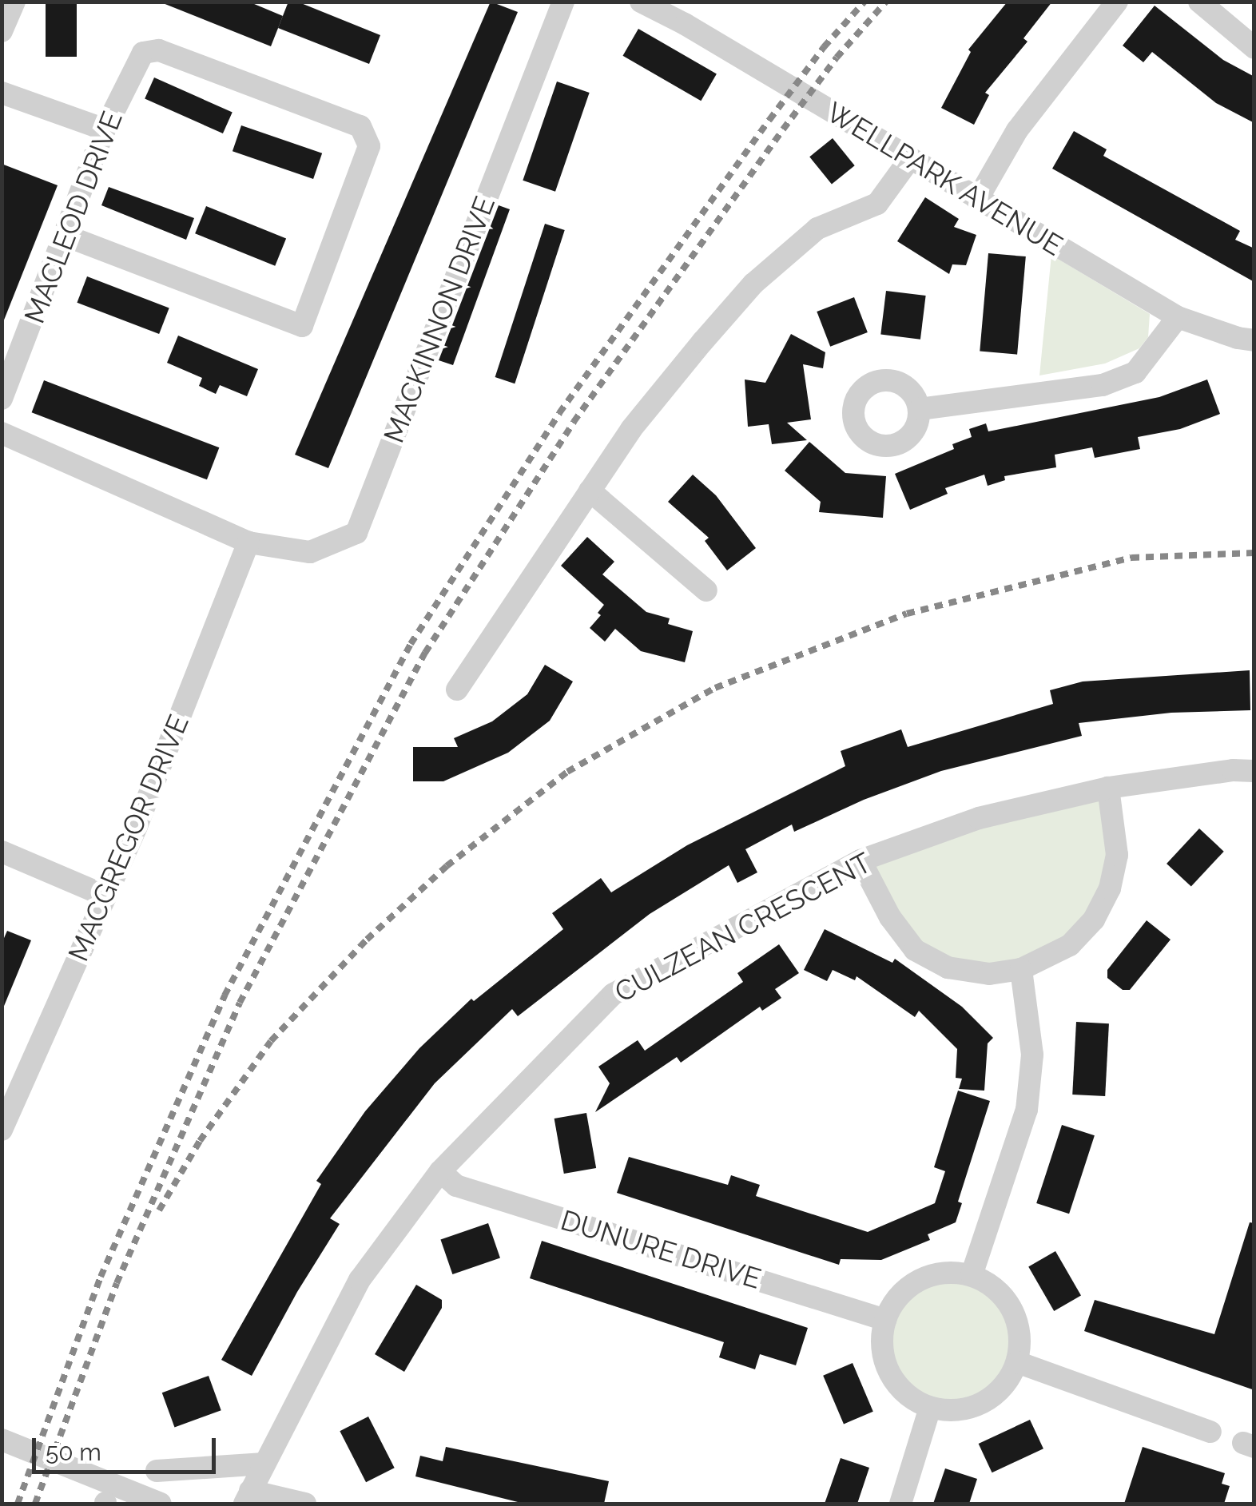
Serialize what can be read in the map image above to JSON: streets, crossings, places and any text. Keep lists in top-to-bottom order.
{
  "streets": {
    "street": [
      "WELLPARK AVENUE",
      "MACLEOD DRIVE",
      "MACKINNON DRIVE",
      "MACGREGOR DRIVE",
      "CULZEAN CRESCENT",
      "DUNURE DRIVE"
    ]
  },
  "crossings": [
    ["MACKINNON DRIVE", "MACGREGOR DRIVE"],
    ["CULZEAN CRESCENT", "DUNURE DRIVE"]
  ],
  "scale_bar": "50 m"
}
